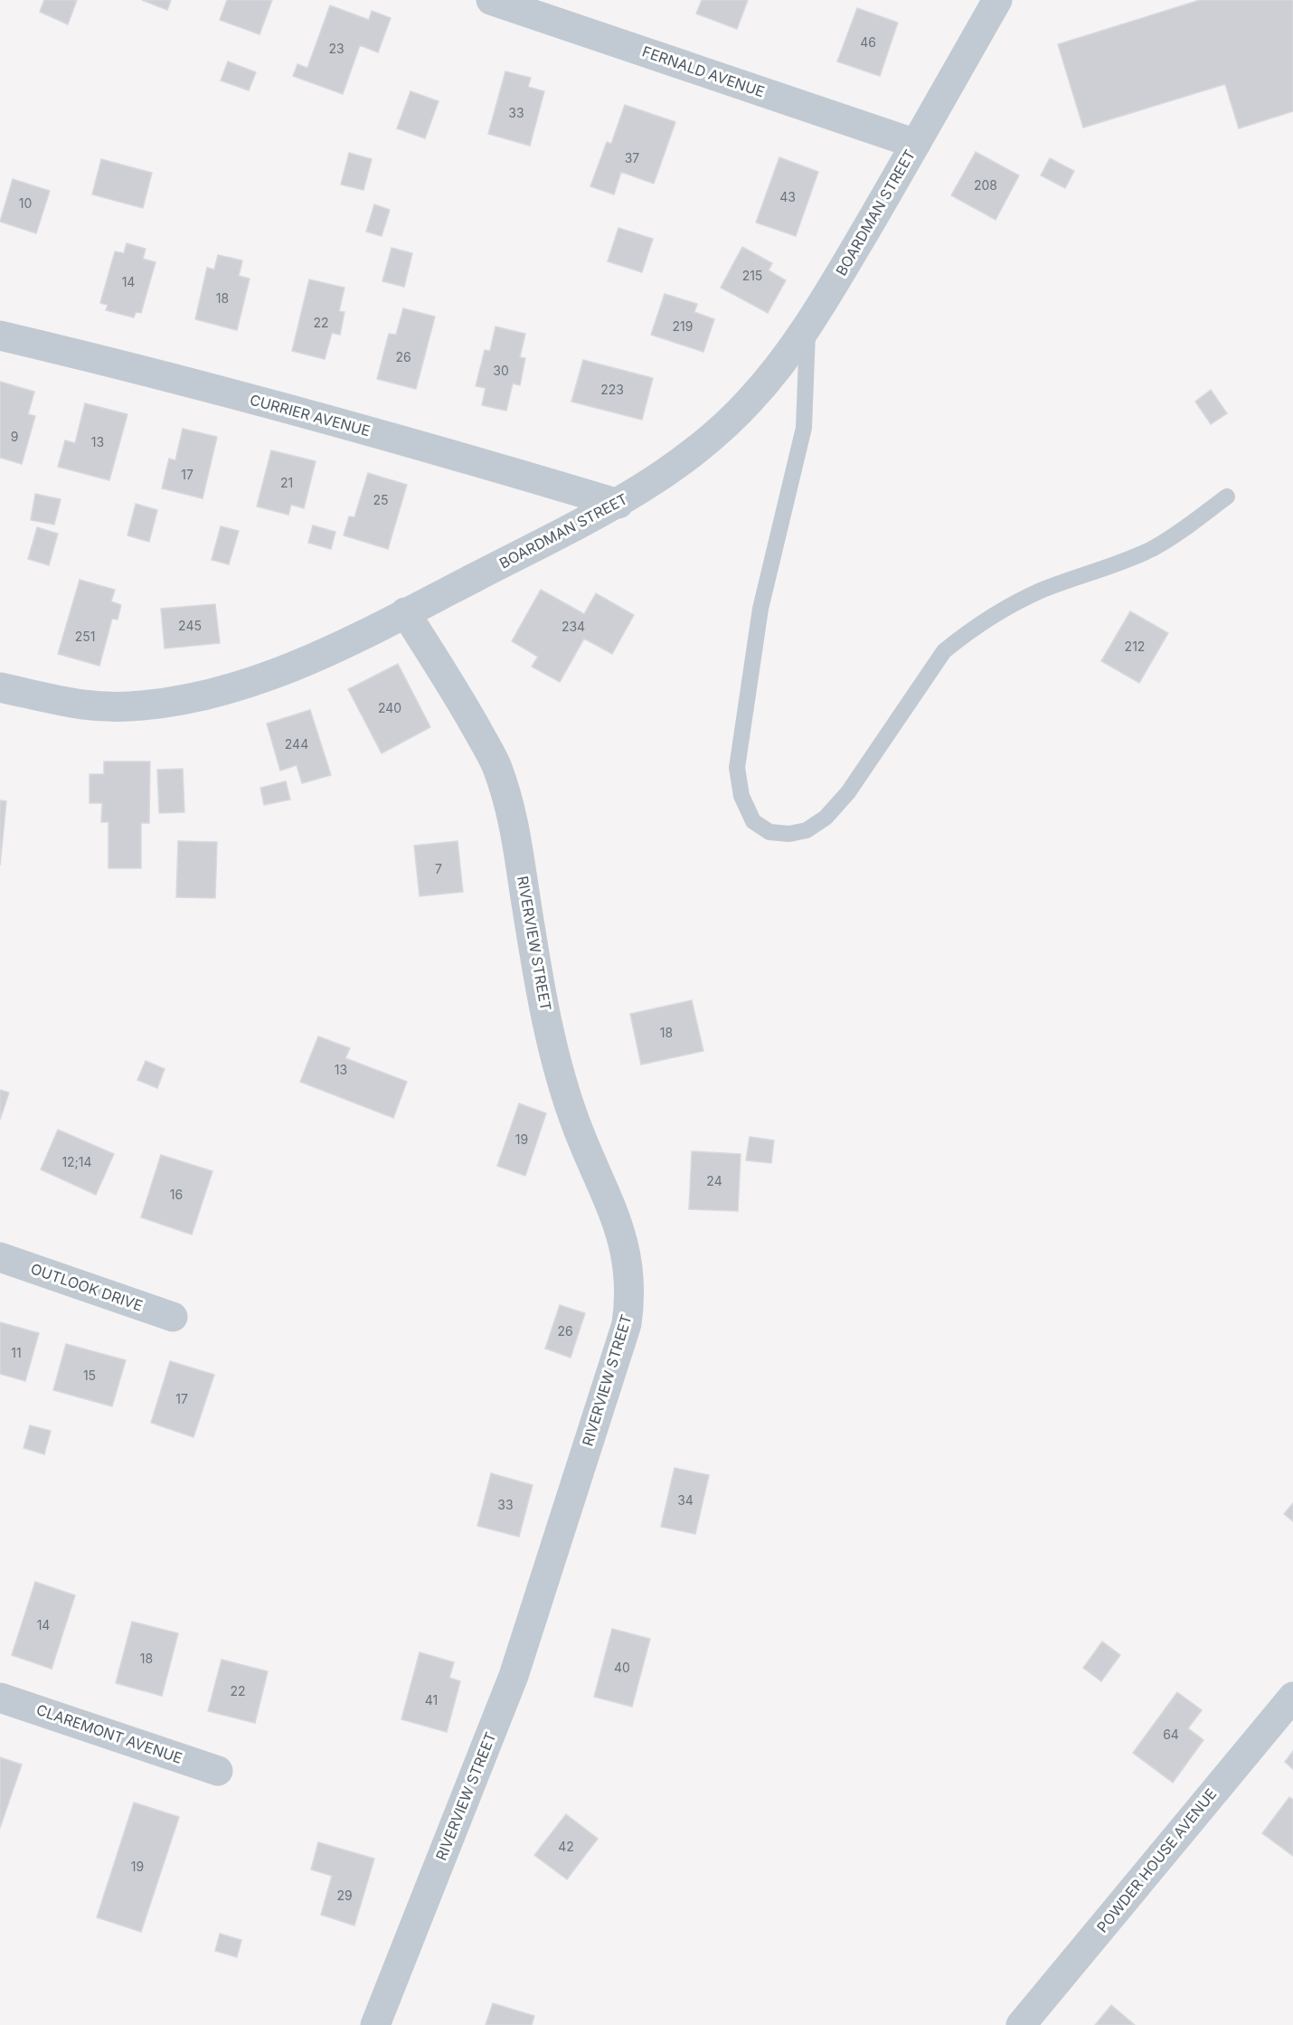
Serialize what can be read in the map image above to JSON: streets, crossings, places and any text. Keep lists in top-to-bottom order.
{
  "streets": {
    "street": [
      "FERNALD AVENUE",
      "BOARDMAN STREET",
      "CURRIER AVENUE",
      "RIVERVIEW STREET",
      "OUTLOOK DRIVE",
      "CLAREMONT AVENUE",
      "POWDER HOUSE AVENUE"
    ]
  },
  "crossings": [
    ["FERNALD AVENUE", "BOARDMAN STREET"],
    ["BOARDMAN STREET", "CURRIER AVENUE"],
    ["BOARDMAN STREET", "RIVERVIEW STREET"]
  ],
  "house_numbers": [
    "46",
    "23",
    "33",
    "37",
    "208",
    "43",
    "10",
    "215",
    "14",
    "18",
    "22",
    "219",
    "26",
    "30",
    "223",
    "9",
    "13",
    "17",
    "21",
    "25",
    "245",
    "234",
    "251",
    "212",
    "240",
    "244",
    "7",
    "18",
    "13",
    "19",
    "12;14",
    "24",
    "16",
    "26",
    "11",
    "15",
    "17",
    "34",
    "33",
    "14",
    "18",
    "40",
    "22",
    "41",
    "64",
    "42",
    "19",
    "29"
  ]
}
